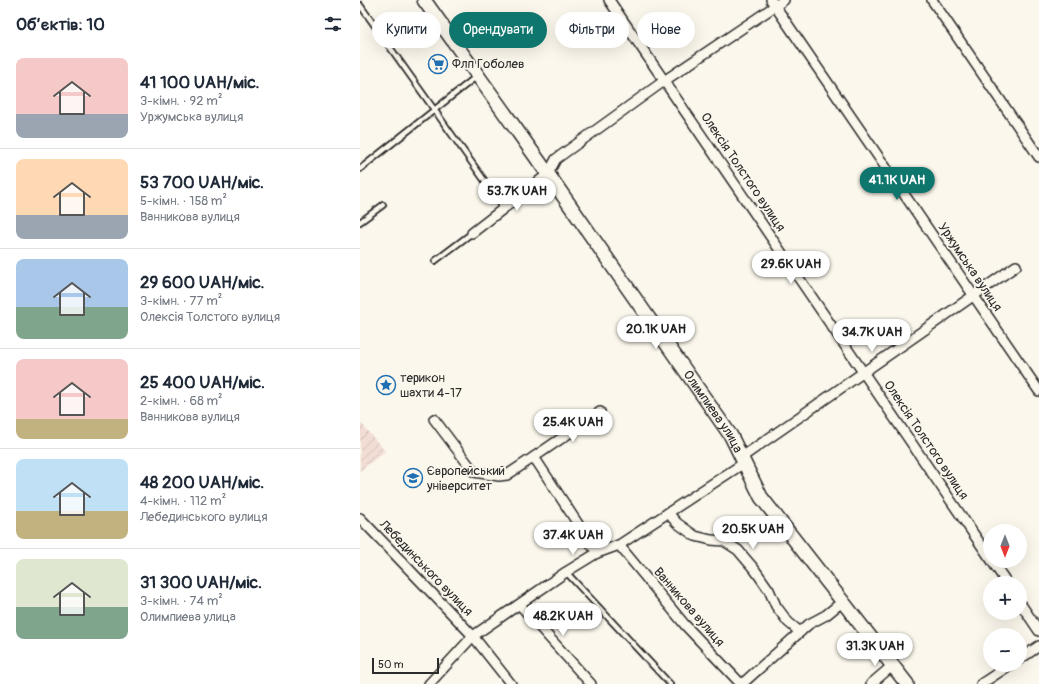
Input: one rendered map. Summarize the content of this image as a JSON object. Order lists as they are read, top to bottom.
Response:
{
  "streets": {
    "main road": ["Олимпиева улица"],
    "street": [
      "Олексія Толстого вулиця",
      "Уржумська вулиця",
      "Лебединського вулиця",
      "Ванникова вулиця"
    ]
  },
  "places": {
    "supermarket": ["Флп Гоболев"],
    "place": ["терикон шахти 4-17"],
    "school or university": ["Європейський університет"]
  },
  "scale_bar": "50 m",
  "north": "bottom",
  "page": {
    "heading": "Об’єктів: 10",
    "chip": [
      "Купити",
      "Орендувати",
      "Фільтри",
      "Нове"
    ],
    "list": [
      {
        "name": "41 100 UAH/міс.",
        "note": "3-кімн. · 92 m² · Уржумська вулиця"
      },
      {
        "name": "53 700 UAH/міс.",
        "note": "5-кімн. · 158 m² · Ванникова вулиця"
      },
      {
        "name": "29 600 UAH/міс.",
        "note": "3-кімн. · 77 m² · Олексія Толстого вулиця"
      },
      {
        "name": "25 400 UAH/міс.",
        "note": "2-кімн. · 68 m² · Ванникова вулиця"
      },
      {
        "name": "48 200 UAH/міс.",
        "note": "4-кімн. · 112 m² · Лебединського вулиця"
      },
      {
        "name": "31 300 UAH/міс.",
        "note": "3-кімн. · 74 m² · Олимпиева улица"
      }
    ],
    "price": [
      "41.1K UAH",
      "53.7K UAH",
      "29.6K UAH",
      "20.1K UAH",
      "34.7K UAH",
      "25.4K UAH",
      "20.5K UAH",
      "37.4K UAH",
      "48.2K UAH",
      "31.3K UAH"
    ],
    "map_buttons": ["+", "−"],
    "scale": "50 m"
  }
}
